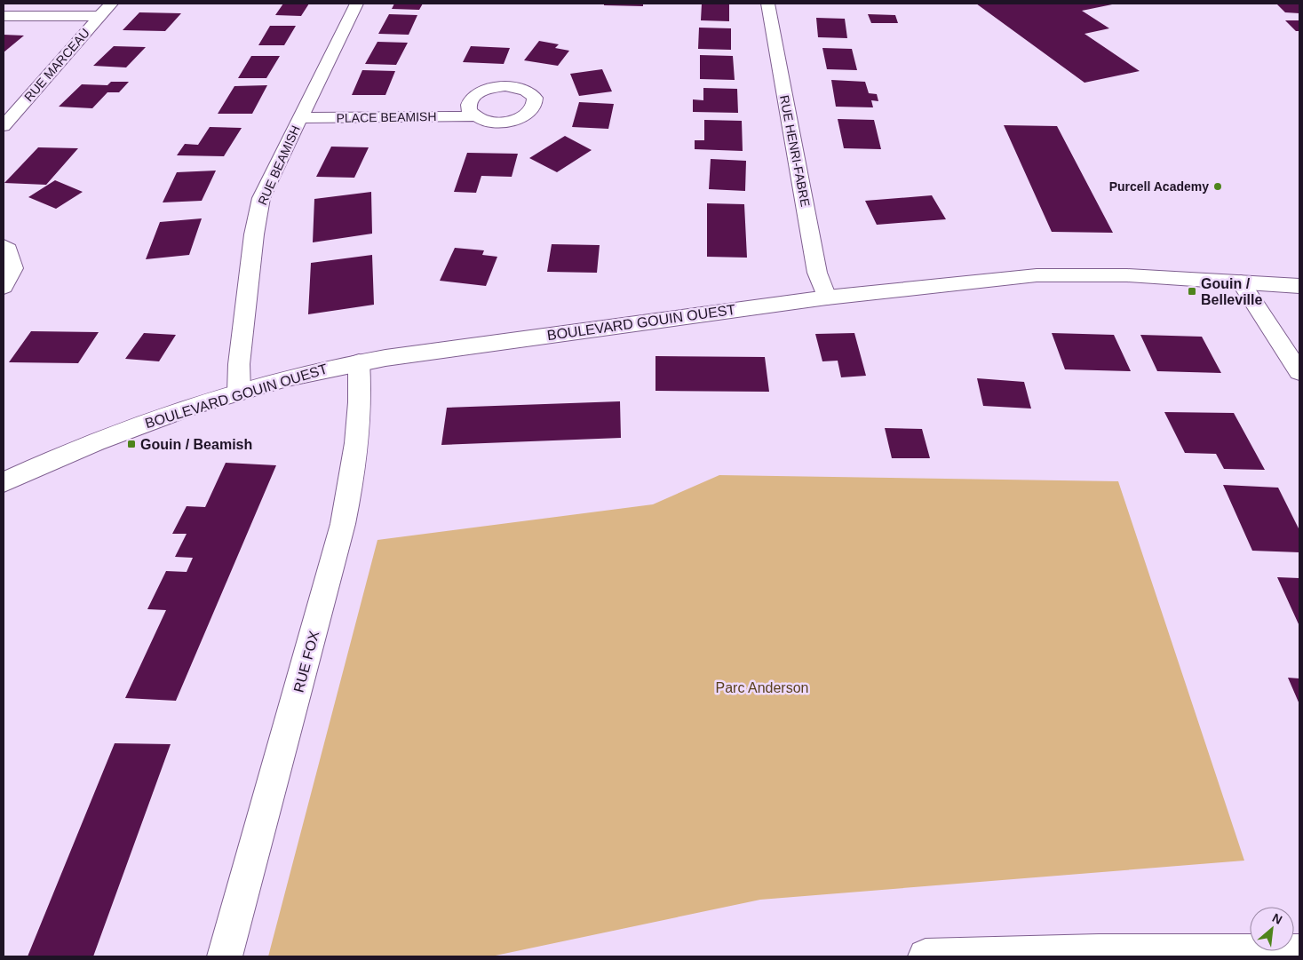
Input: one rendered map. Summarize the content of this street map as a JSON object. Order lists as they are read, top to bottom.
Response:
{
  "streets": {
    "street": [
      "RUE MARCEAU",
      "PLACE BEAMISH",
      "RUE HENRI-FABRE",
      "RUE BEAMISH",
      "BOULEVARD GOUIN OUEST",
      "RUE FOX"
    ]
  },
  "crossings": [
    ["PLACE BEAMISH", "RUE BEAMISH"],
    ["RUE HENRI-FABRE", "BOULEVARD GOUIN OUEST"],
    ["RUE BEAMISH", "BOULEVARD GOUIN OUEST"],
    ["BOULEVARD GOUIN OUEST", "RUE FOX"]
  ],
  "parks": ["Parc Anderson"],
  "places": {
    "other": ["Purcell Academy"],
    "transit": ["Gouin / Belleville", "Gouin / Beamish"]
  },
  "north": "top right"
}
